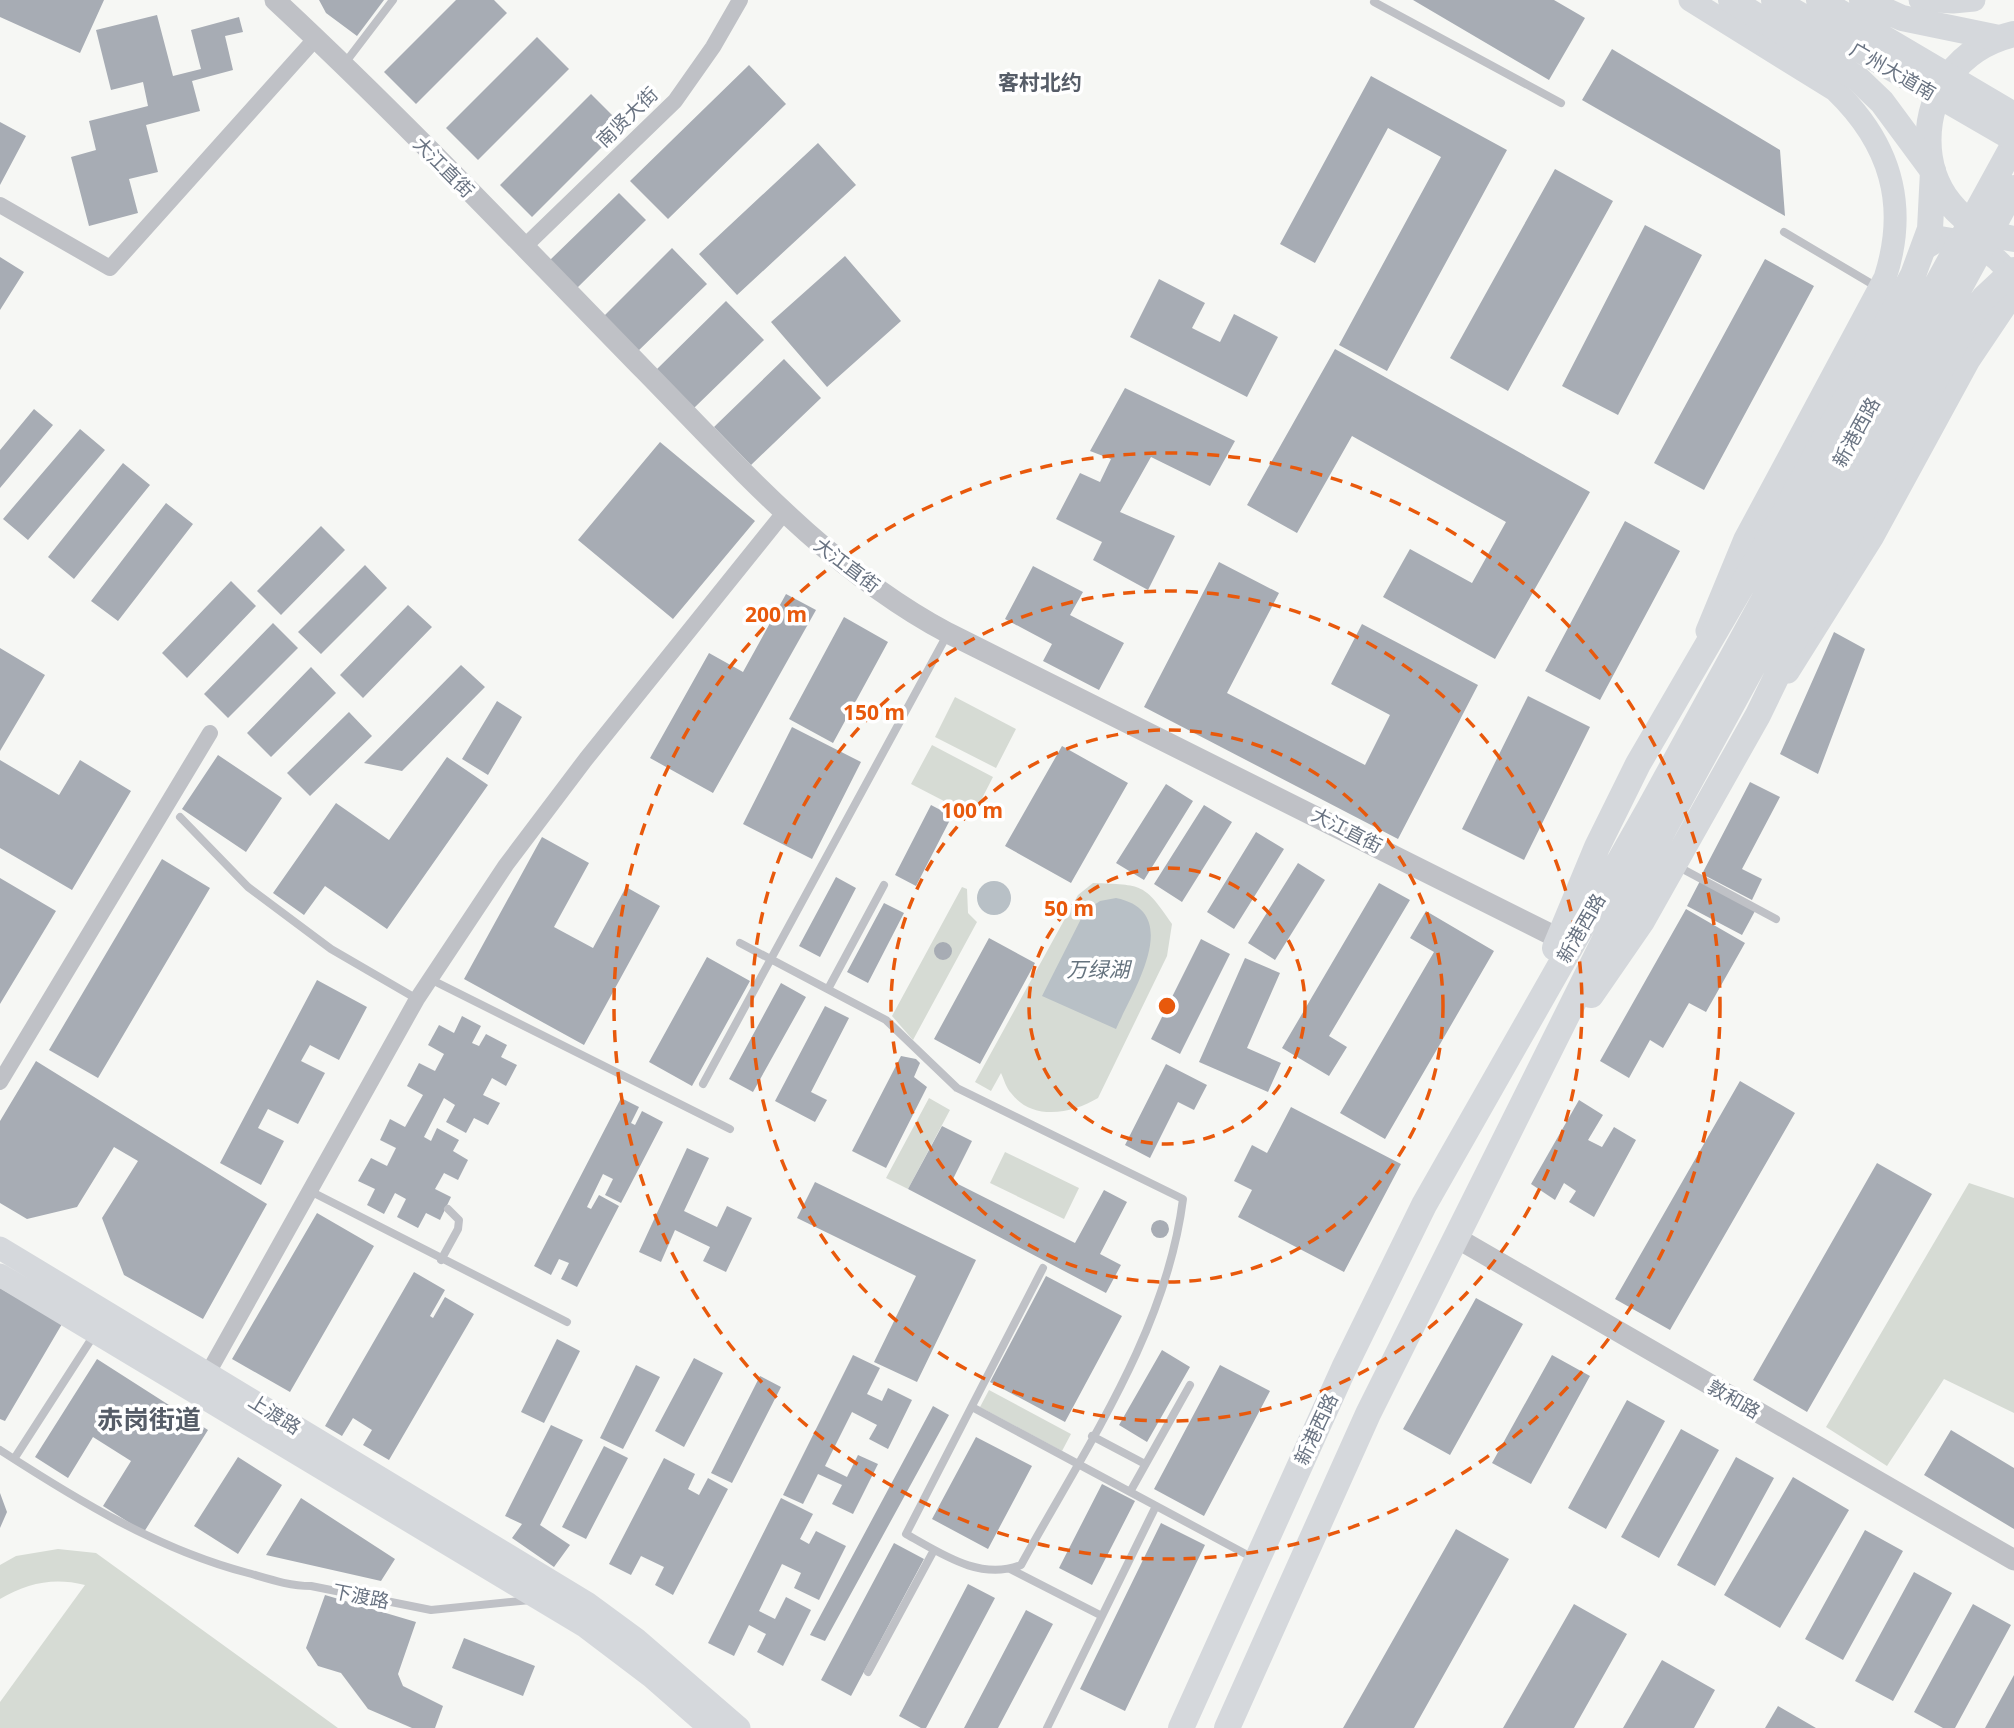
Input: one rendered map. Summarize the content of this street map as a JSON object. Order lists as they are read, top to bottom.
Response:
{
  "streets": {
    "main road": ["广州大道南", "新港西路", "上渡路"],
    "street": ["南贤大街", "大江直街", "敦和路"],
    "lane": ["下渡路"]
  },
  "crossings": [
    ["南贤大街", "大江直街"],
    ["新港西路", "敦和路"],
    ["上渡路", "下渡路"]
  ],
  "districts": ["客村北约", "赤岗街道"],
  "water": ["万绿湖"],
  "rings": [
    "200 m",
    "150 m",
    "100 m",
    "50 m"
  ]
}
